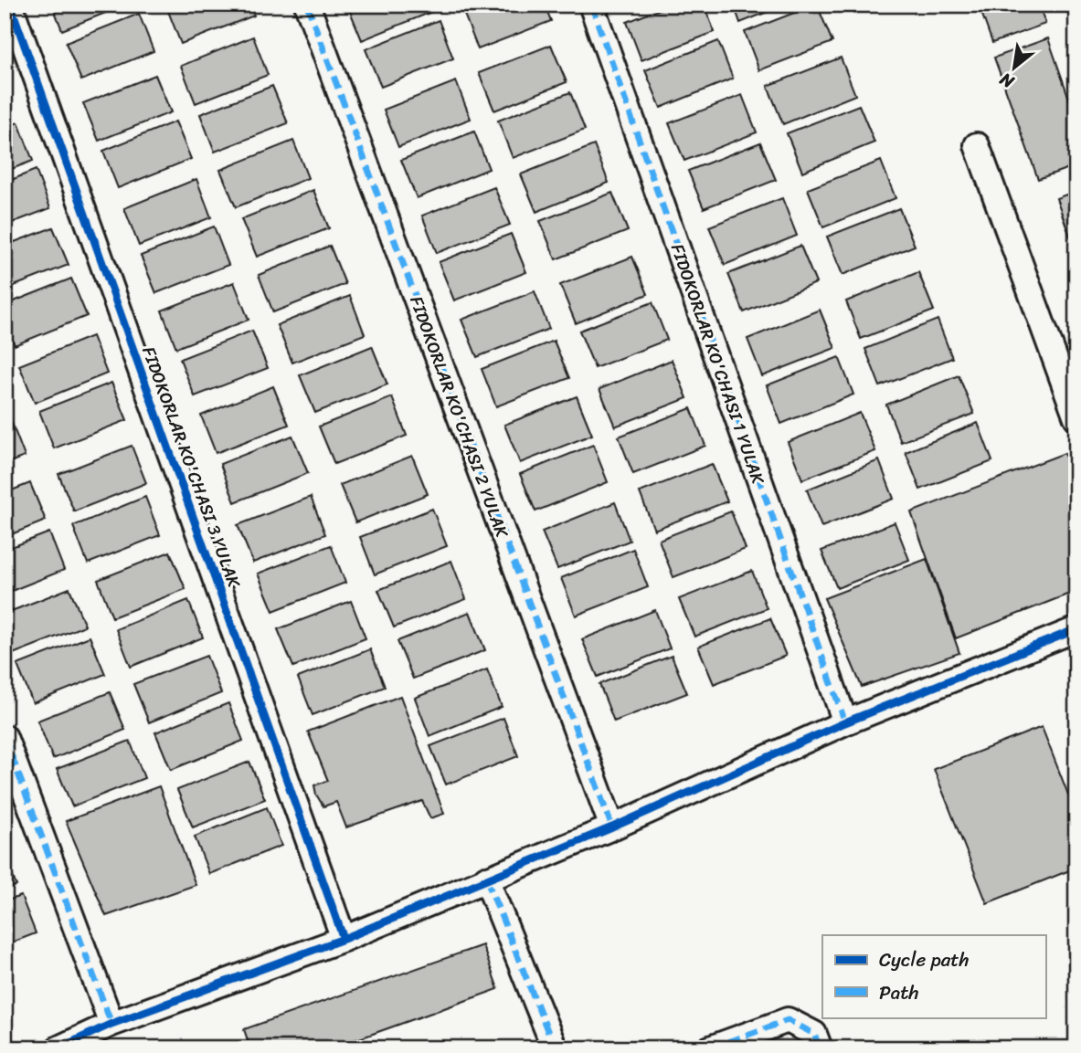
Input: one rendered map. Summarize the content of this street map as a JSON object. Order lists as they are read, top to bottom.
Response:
{
  "streets": {
    "street": ["FIDOKORLAR KO'CHASI 1 YULAK", "FIDOKORLAR KO'CHASI 2 YULAK", "FIDOKORLAR KO'CHASI 3 YULAK"]
  },
  "legend": ["Cycle path", "Path"],
  "north": "bottom left"
}
